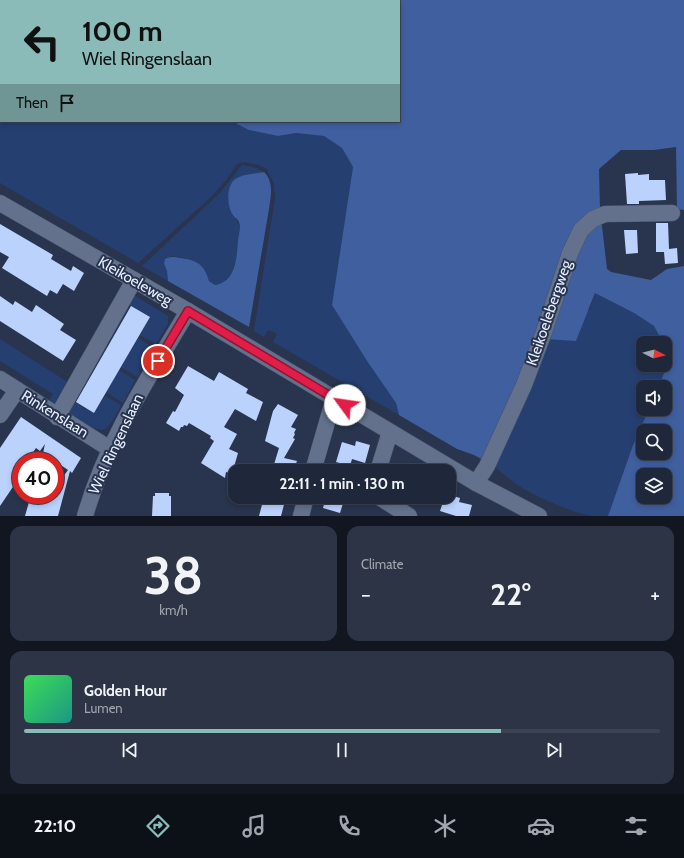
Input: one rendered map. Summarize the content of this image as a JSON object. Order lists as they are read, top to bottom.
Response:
{
  "streets": {
    "street": [
      "Kleikoeleweg",
      "Kleikoelebergweg",
      "Rinkenslaan",
      "Wiel Ringenslaan"
    ]
  },
  "crossings": [
    ["Kleikoeleweg", "Kleikoelebergweg"],
    ["Kleikoeleweg", "Wiel Ringenslaan"],
    ["Rinkenslaan", "Wiel Ringenslaan"]
  ],
  "north": "right",
  "page": {
    "turn": ["100 m", "Wiel Ringenslaan"],
    "then": "Then",
    "limit": "40",
    "trip": "22:11 · 1 min · 130 m",
    "tile": [
      ["38", "km/h"],
      "Climate"
    ],
    "heat": ["−", "22°", "+"],
    "song": ["Golden Hour", "Lumen"],
    "tabs": "22:10"
  }
}
